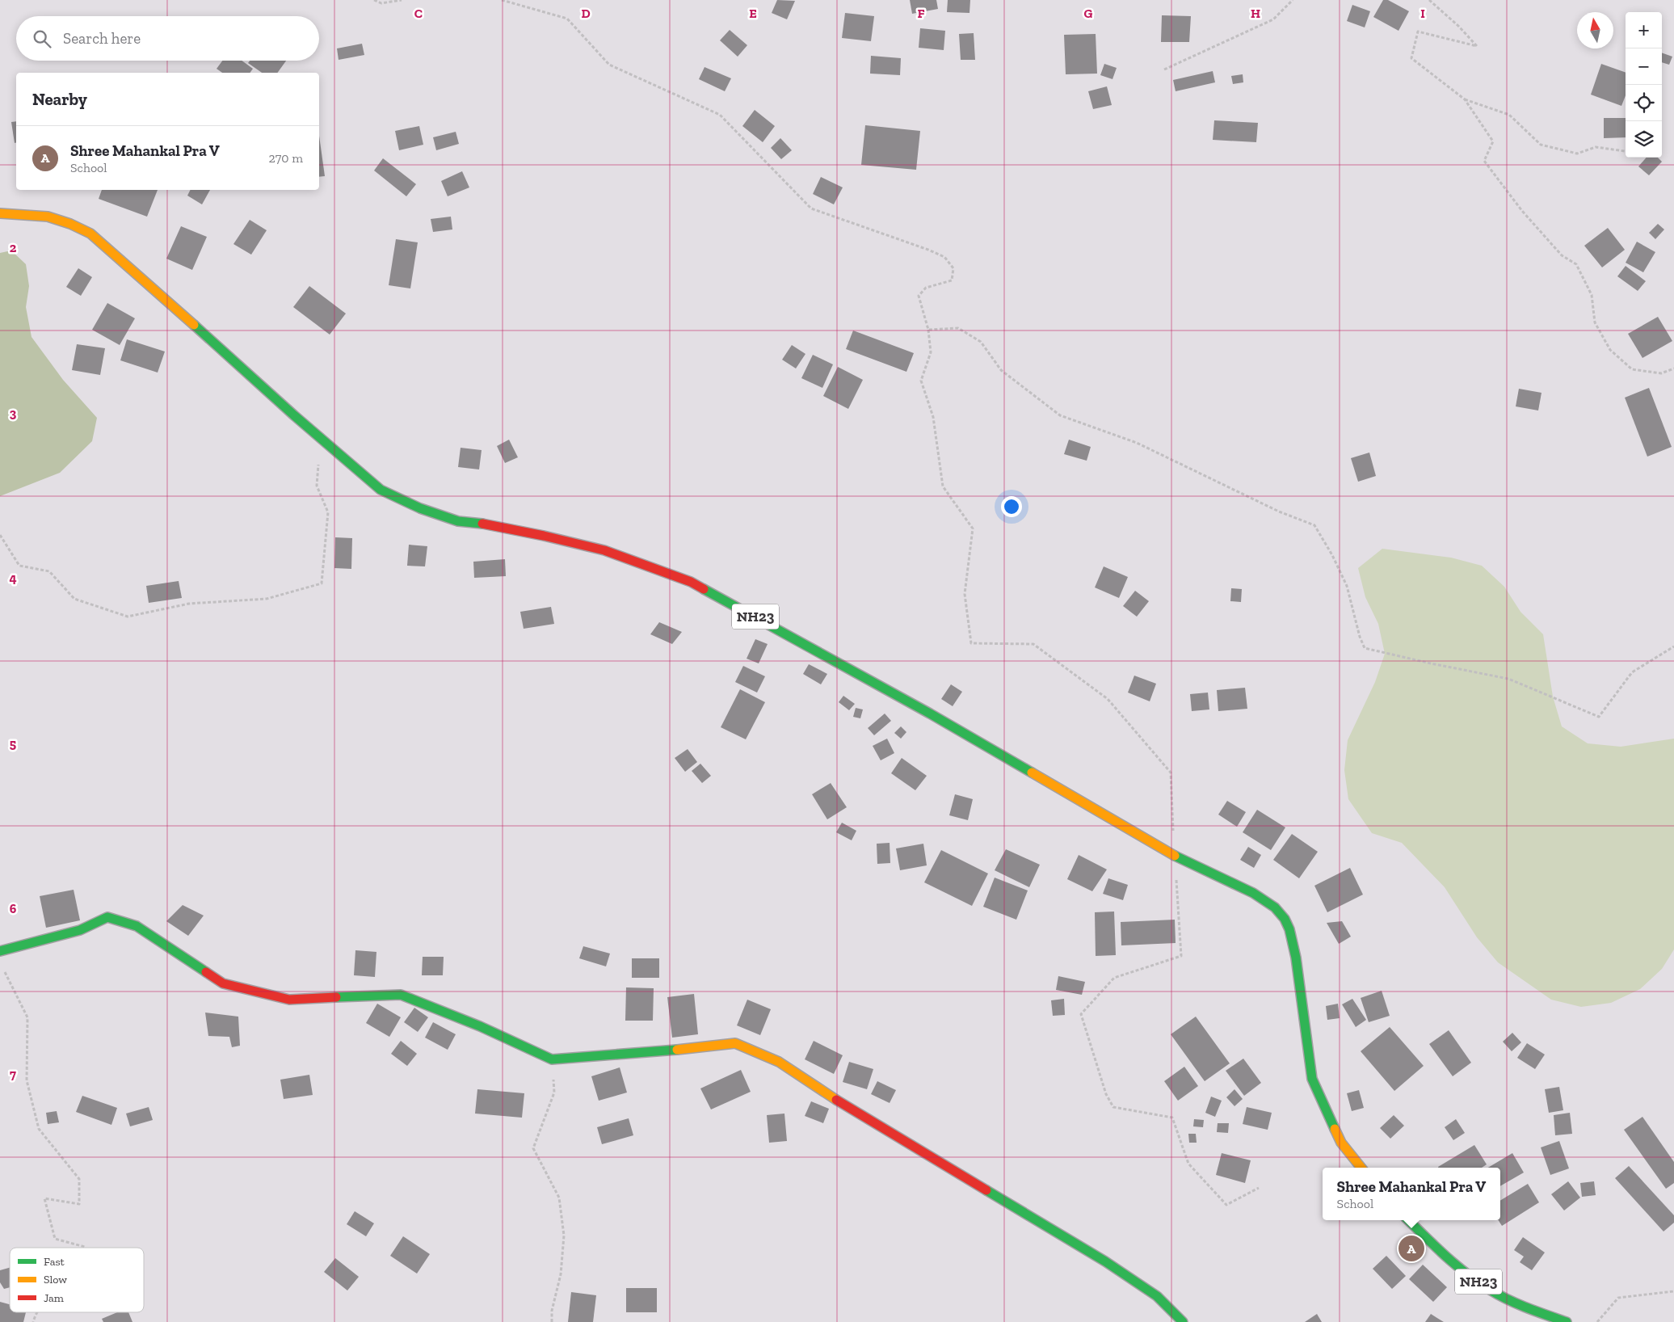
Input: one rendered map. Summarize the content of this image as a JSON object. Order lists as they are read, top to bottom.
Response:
{
  "streets": {
    "main road": ["NH23"]
  },
  "legend": ["Fast", "Slow", "Jam"],
  "north": "top",
  "page": {
    "map_buttons": ["+", "−"],
    "search": "Search here",
    "heading": "Nearby",
    "list": [
      {
        "mark": "A",
        "name": "Shree Mahankal Pra V",
        "note": "School",
        "value": "270 m"
      }
    ],
    "popup": ["Shree Mahankal Pra V", "School"],
    "pins": "A"
  },
  "grid": {
    "columns": [
      "C",
      "D",
      "E",
      "F",
      "G",
      "H",
      "I"
    ],
    "rows": [
      "2",
      "3",
      "4",
      "5",
      "6",
      "7"
    ]
  }
}
